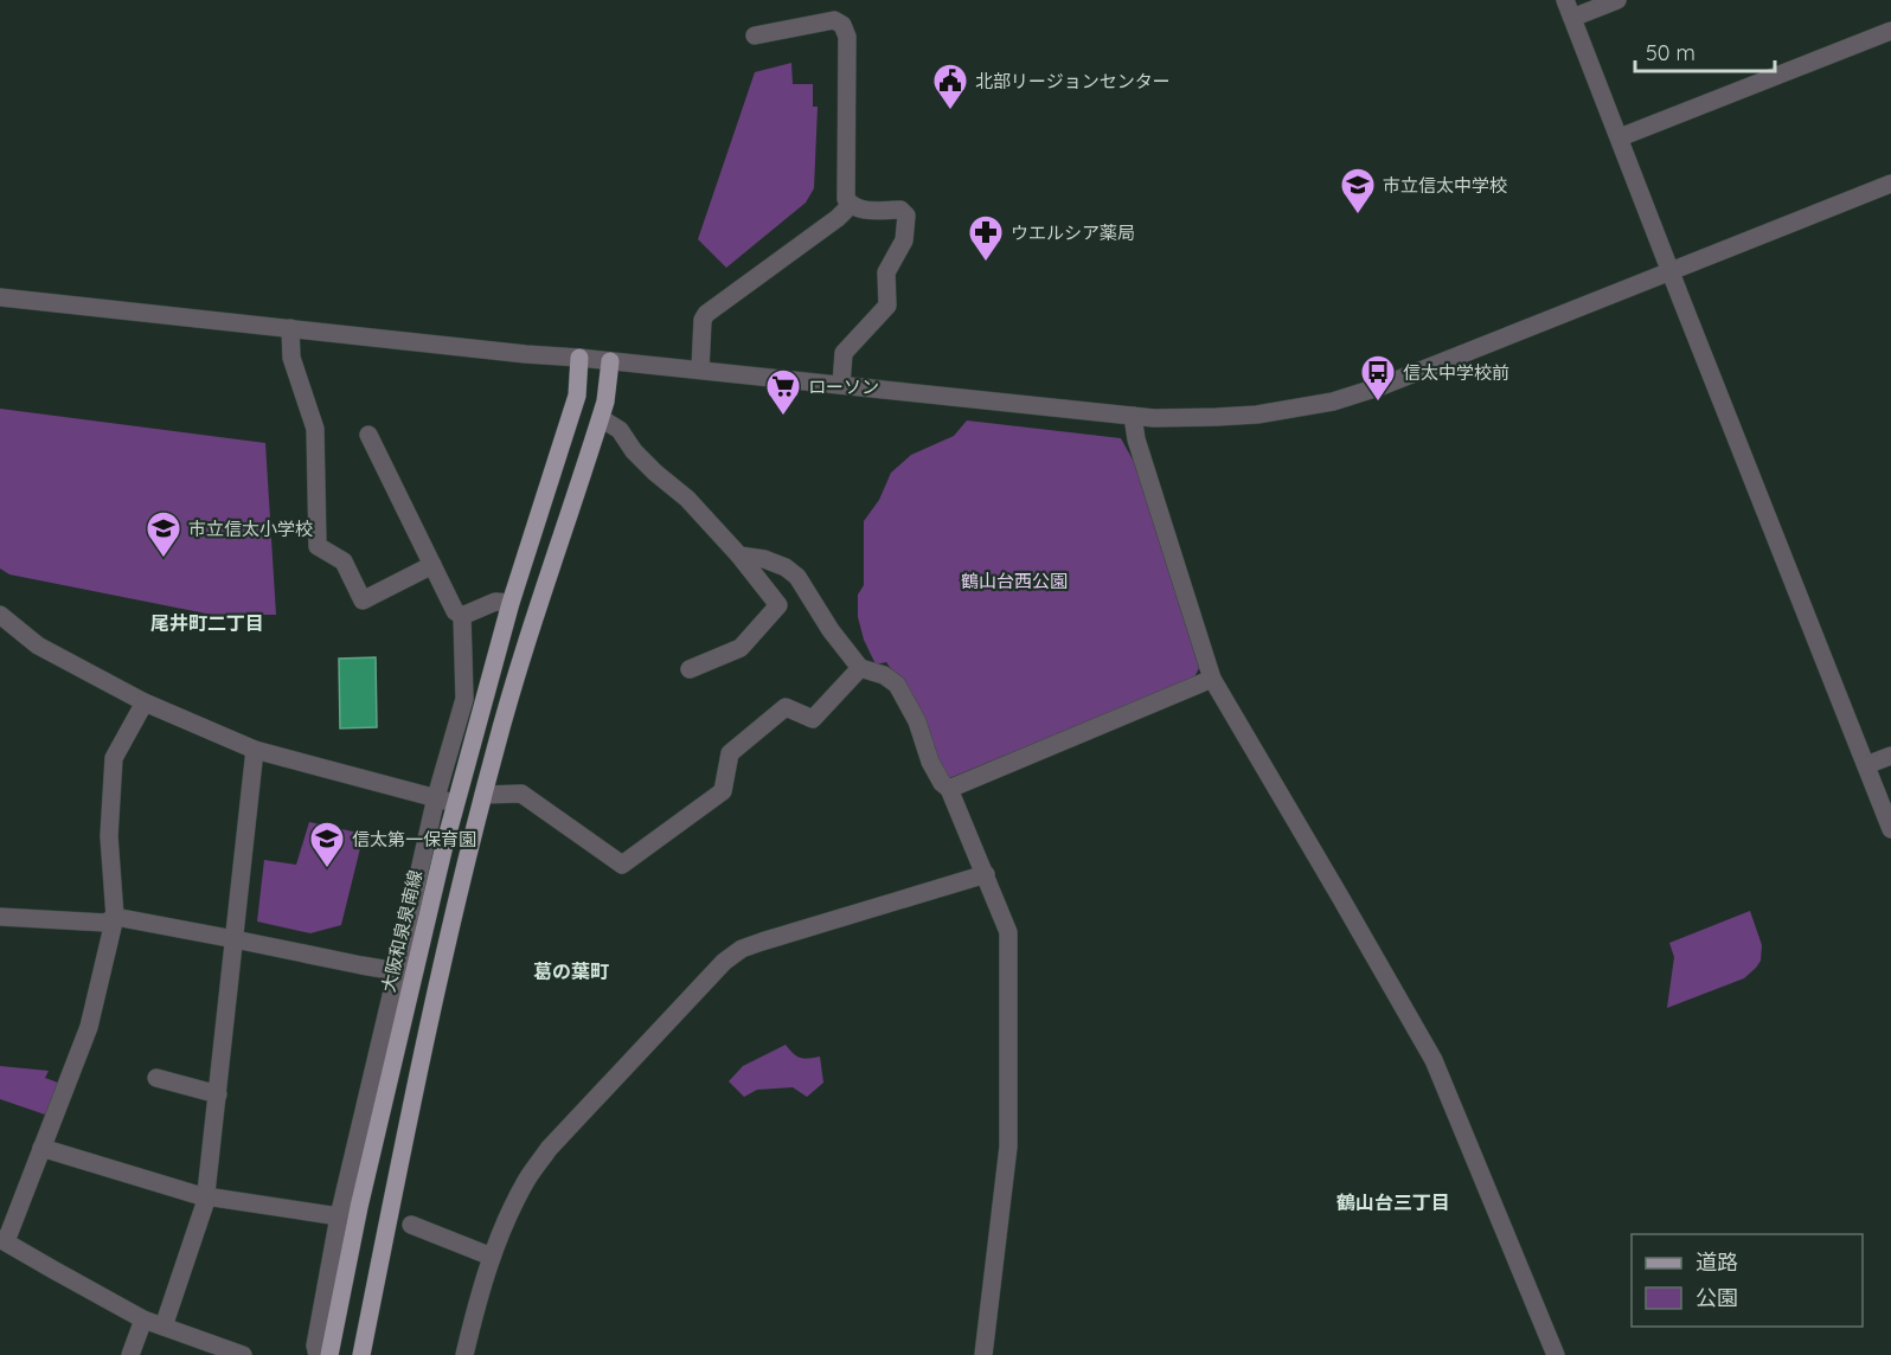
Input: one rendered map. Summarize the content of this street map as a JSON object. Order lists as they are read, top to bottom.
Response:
{
  "streets": {
    "main road": ["大阪和泉泉南線"]
  },
  "districts": ["尾井町二丁目", "葛の葉町", "鶴山台三丁目"],
  "parks": ["鶴山台西公園"],
  "places": {
    "public building": ["北部リージョンセンター"],
    "school or university": ["市立信太中学校", "市立信太小学校", "信太第一保育園"],
    "pharmacy": ["ウエルシア薬局"],
    "bus stop": ["信太中学校前"],
    "supermarket": ["ローソン"]
  },
  "legend": ["道路", "公園"],
  "scale_bar": "50 m"
}
